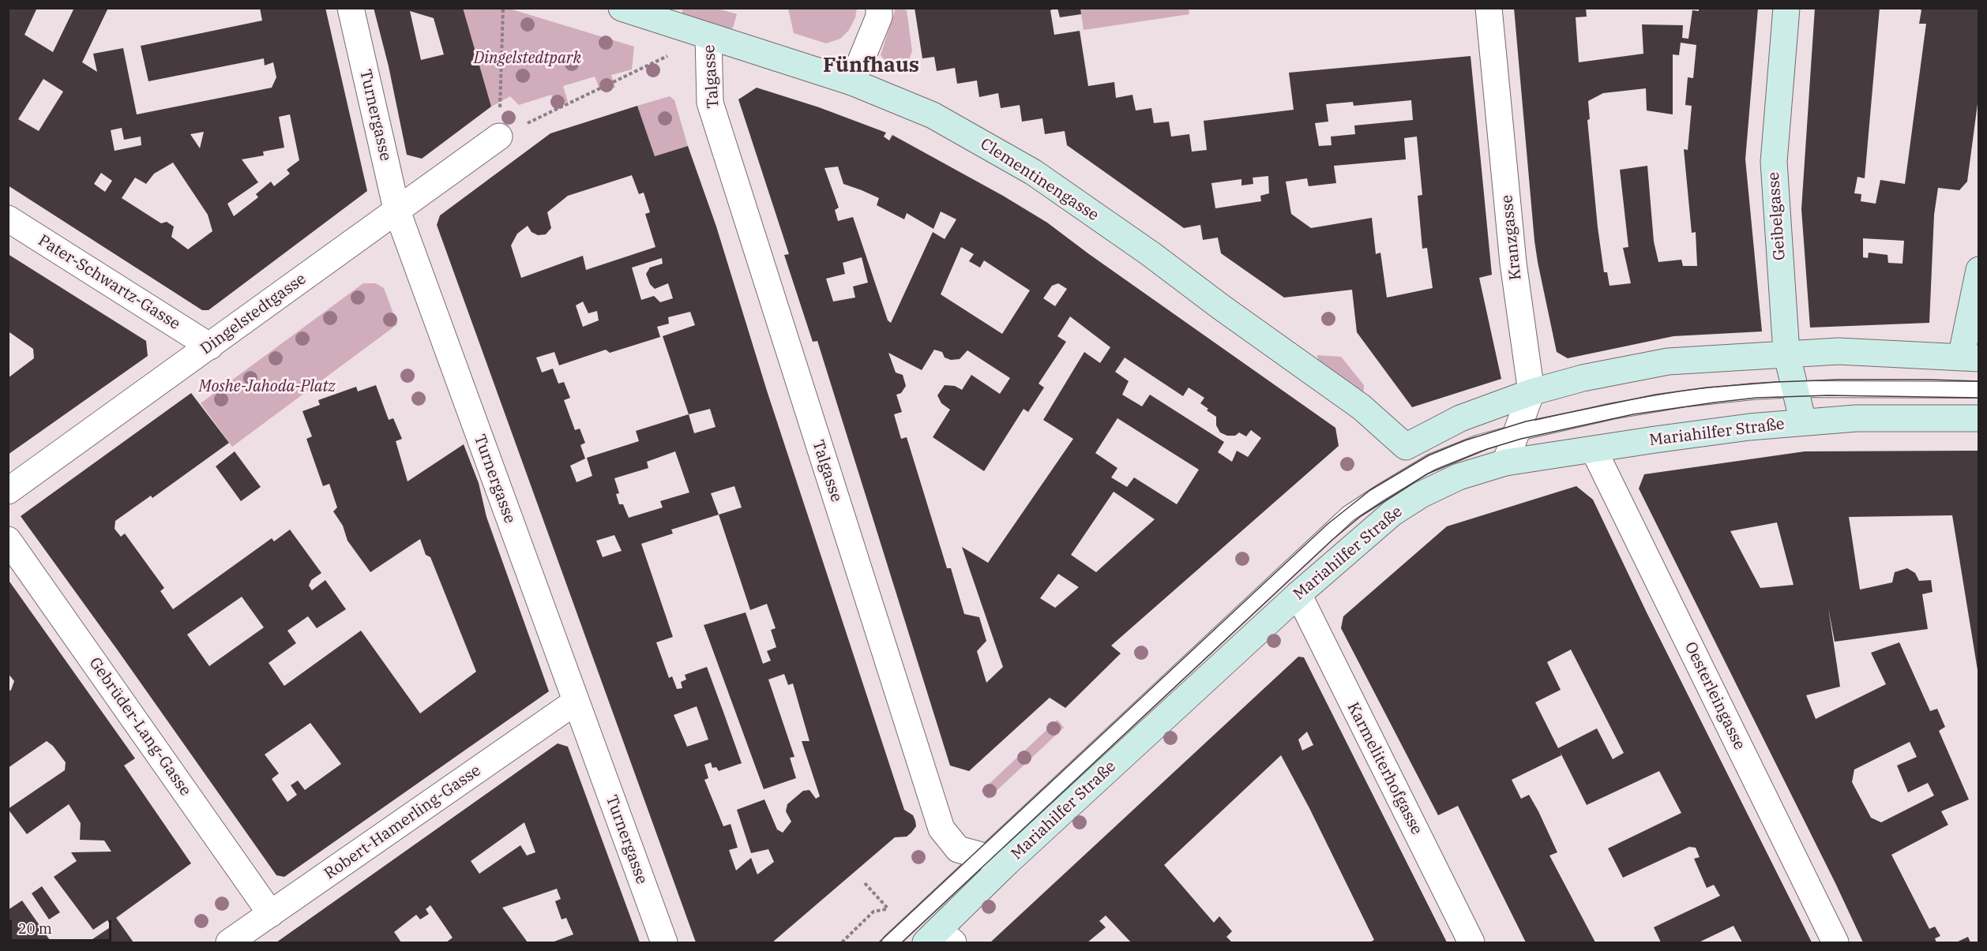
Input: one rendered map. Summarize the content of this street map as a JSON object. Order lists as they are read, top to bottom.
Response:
{
  "streets": {
    "street": [
      "Talgasse",
      "Turnergasse",
      "Clementinengasse",
      "Geibelgasse",
      "Kranzgasse",
      "Pater-Schwartz-Gasse",
      "Dingelstedtgasse",
      "Mariahilfer Straße",
      "Oesterleingasse",
      "Gebrüder-Lang-Gasse",
      "Karmeliterhofgasse",
      "Robert-Hamerling-Gasse"
    ]
  },
  "crossings": [
    ["Talgasse", "Clementinengasse"],
    ["Talgasse", "Mariahilfer Straße"],
    ["Turnergasse", "Dingelstedtgasse"],
    ["Turnergasse", "Robert-Hamerling-Gasse"],
    ["Clementinengasse", "Kranzgasse"],
    ["Geibelgasse", "Mariahilfer Straße"],
    ["Kranzgasse", "Mariahilfer Straße"],
    ["Pater-Schwartz-Gasse", "Dingelstedtgasse"],
    ["Mariahilfer Straße", "Oesterleingasse"],
    ["Mariahilfer Straße", "Karmeliterhofgasse"],
    ["Gebrüder-Lang-Gasse", "Robert-Hamerling-Gasse"]
  ],
  "districts": ["Fünfhaus"],
  "parks": ["Dingelstedtpark", "Moshe-Jahoda-Platz"],
  "scale_bar": "20 m"
}
